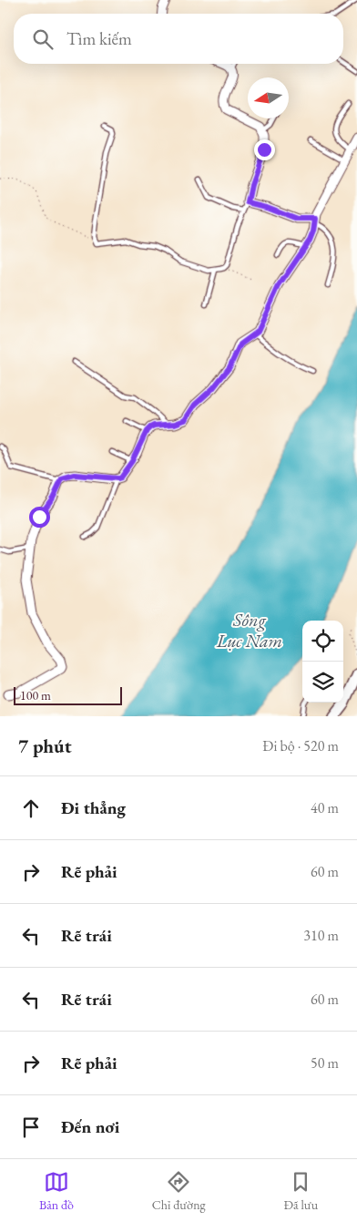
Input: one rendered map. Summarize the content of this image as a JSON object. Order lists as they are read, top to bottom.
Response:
{
  "water": ["Sông Lục Nam"],
  "scale_bar": "100 m",
  "north": "left",
  "page": {
    "search": "Tìm kiếm",
    "scale": "100 m",
    "heading": ["7 phút", "Đi bộ · 520 m"],
    "list": [
      ["Đi thẳng", "40 m"],
      ["Rẽ phải", "60 m"],
      ["Rẽ trái", "310 m"],
      ["Rẽ trái", "60 m"],
      ["Rẽ phải", "50 m"],
      "Đến nơi"
    ],
    "nav": ["Bản đồ", "Chỉ đường", "Đã lưu"]
  }
}
